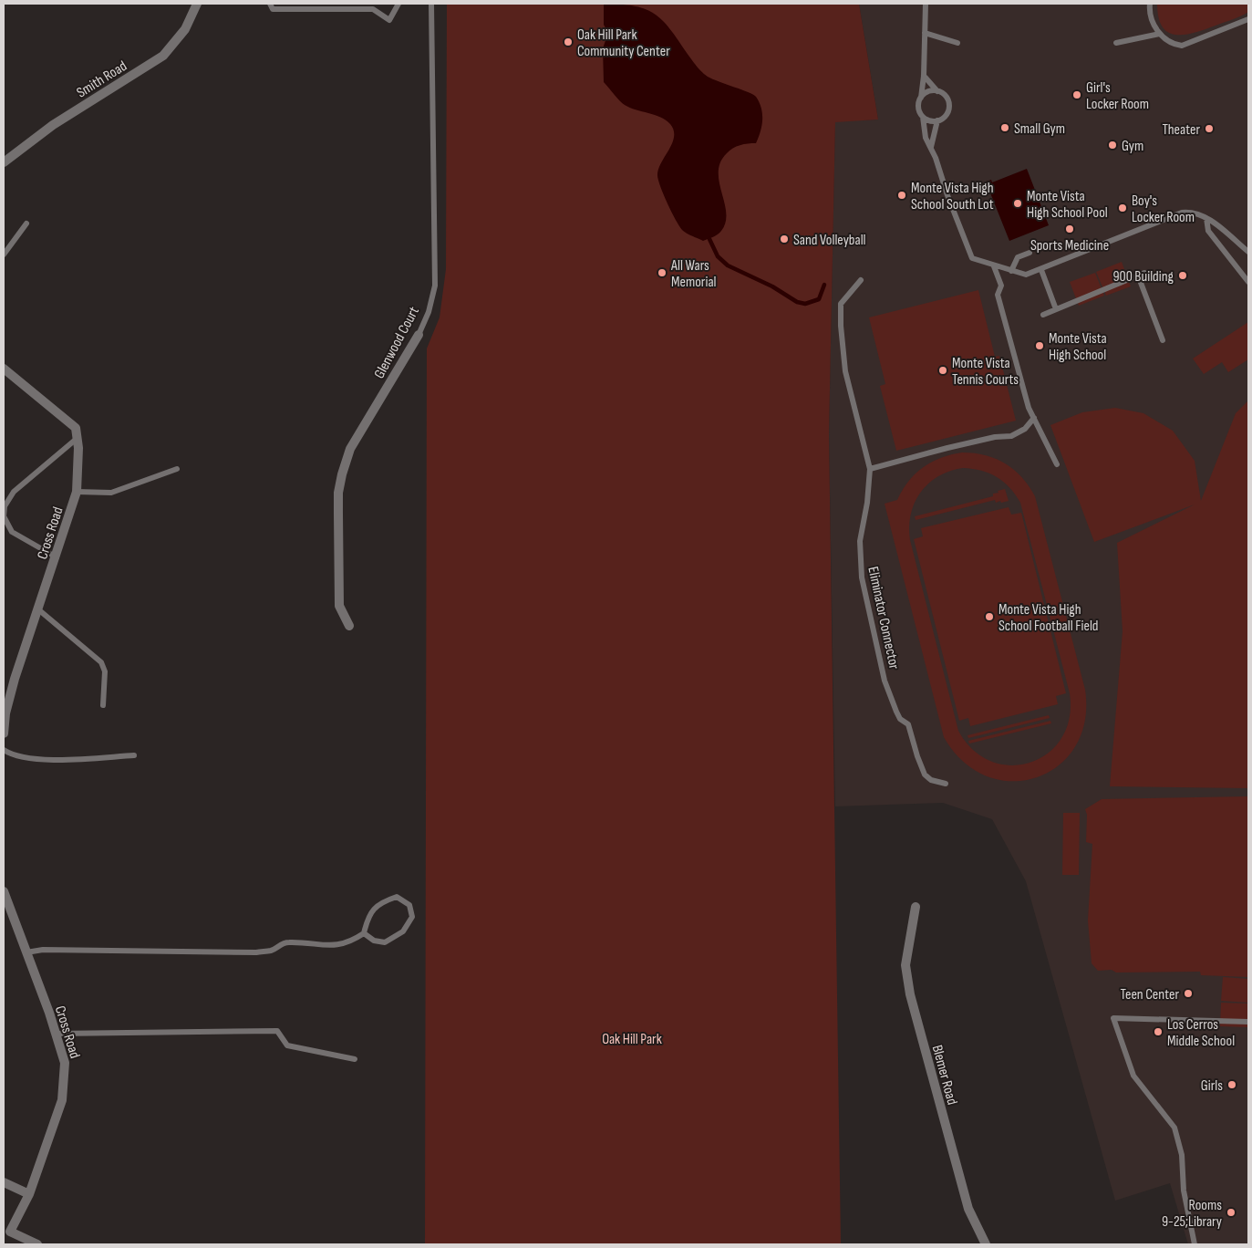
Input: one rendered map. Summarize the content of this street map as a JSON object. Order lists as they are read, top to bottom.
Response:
{
  "streets": {
    "street": [
      "Smith Road",
      "Glenwood Court",
      "Cross Road",
      "Blemer Road"
    ],
    "lane": ["Eliminator Connector"]
  },
  "parks": ["Oak Hill Park"],
  "places": [
    "Oak Hill Park Community Center",
    "Girl's Locker Room",
    "Small Gym",
    "Theater",
    "Gym",
    "Monte Vista High School South Lot",
    "Monte Vista High School Pool",
    "Boy's Locker Room",
    "Sports Medicine",
    "Sand Volleyball",
    "All Wars Memorial",
    "900 Building",
    "Monte Vista High School",
    "Monte Vista Tennis Courts",
    "Monte Vista High School Football Field",
    "Teen Center",
    "Los Cerros Middle School",
    "Girls",
    "Rooms 9-25;Library"
  ]
}
